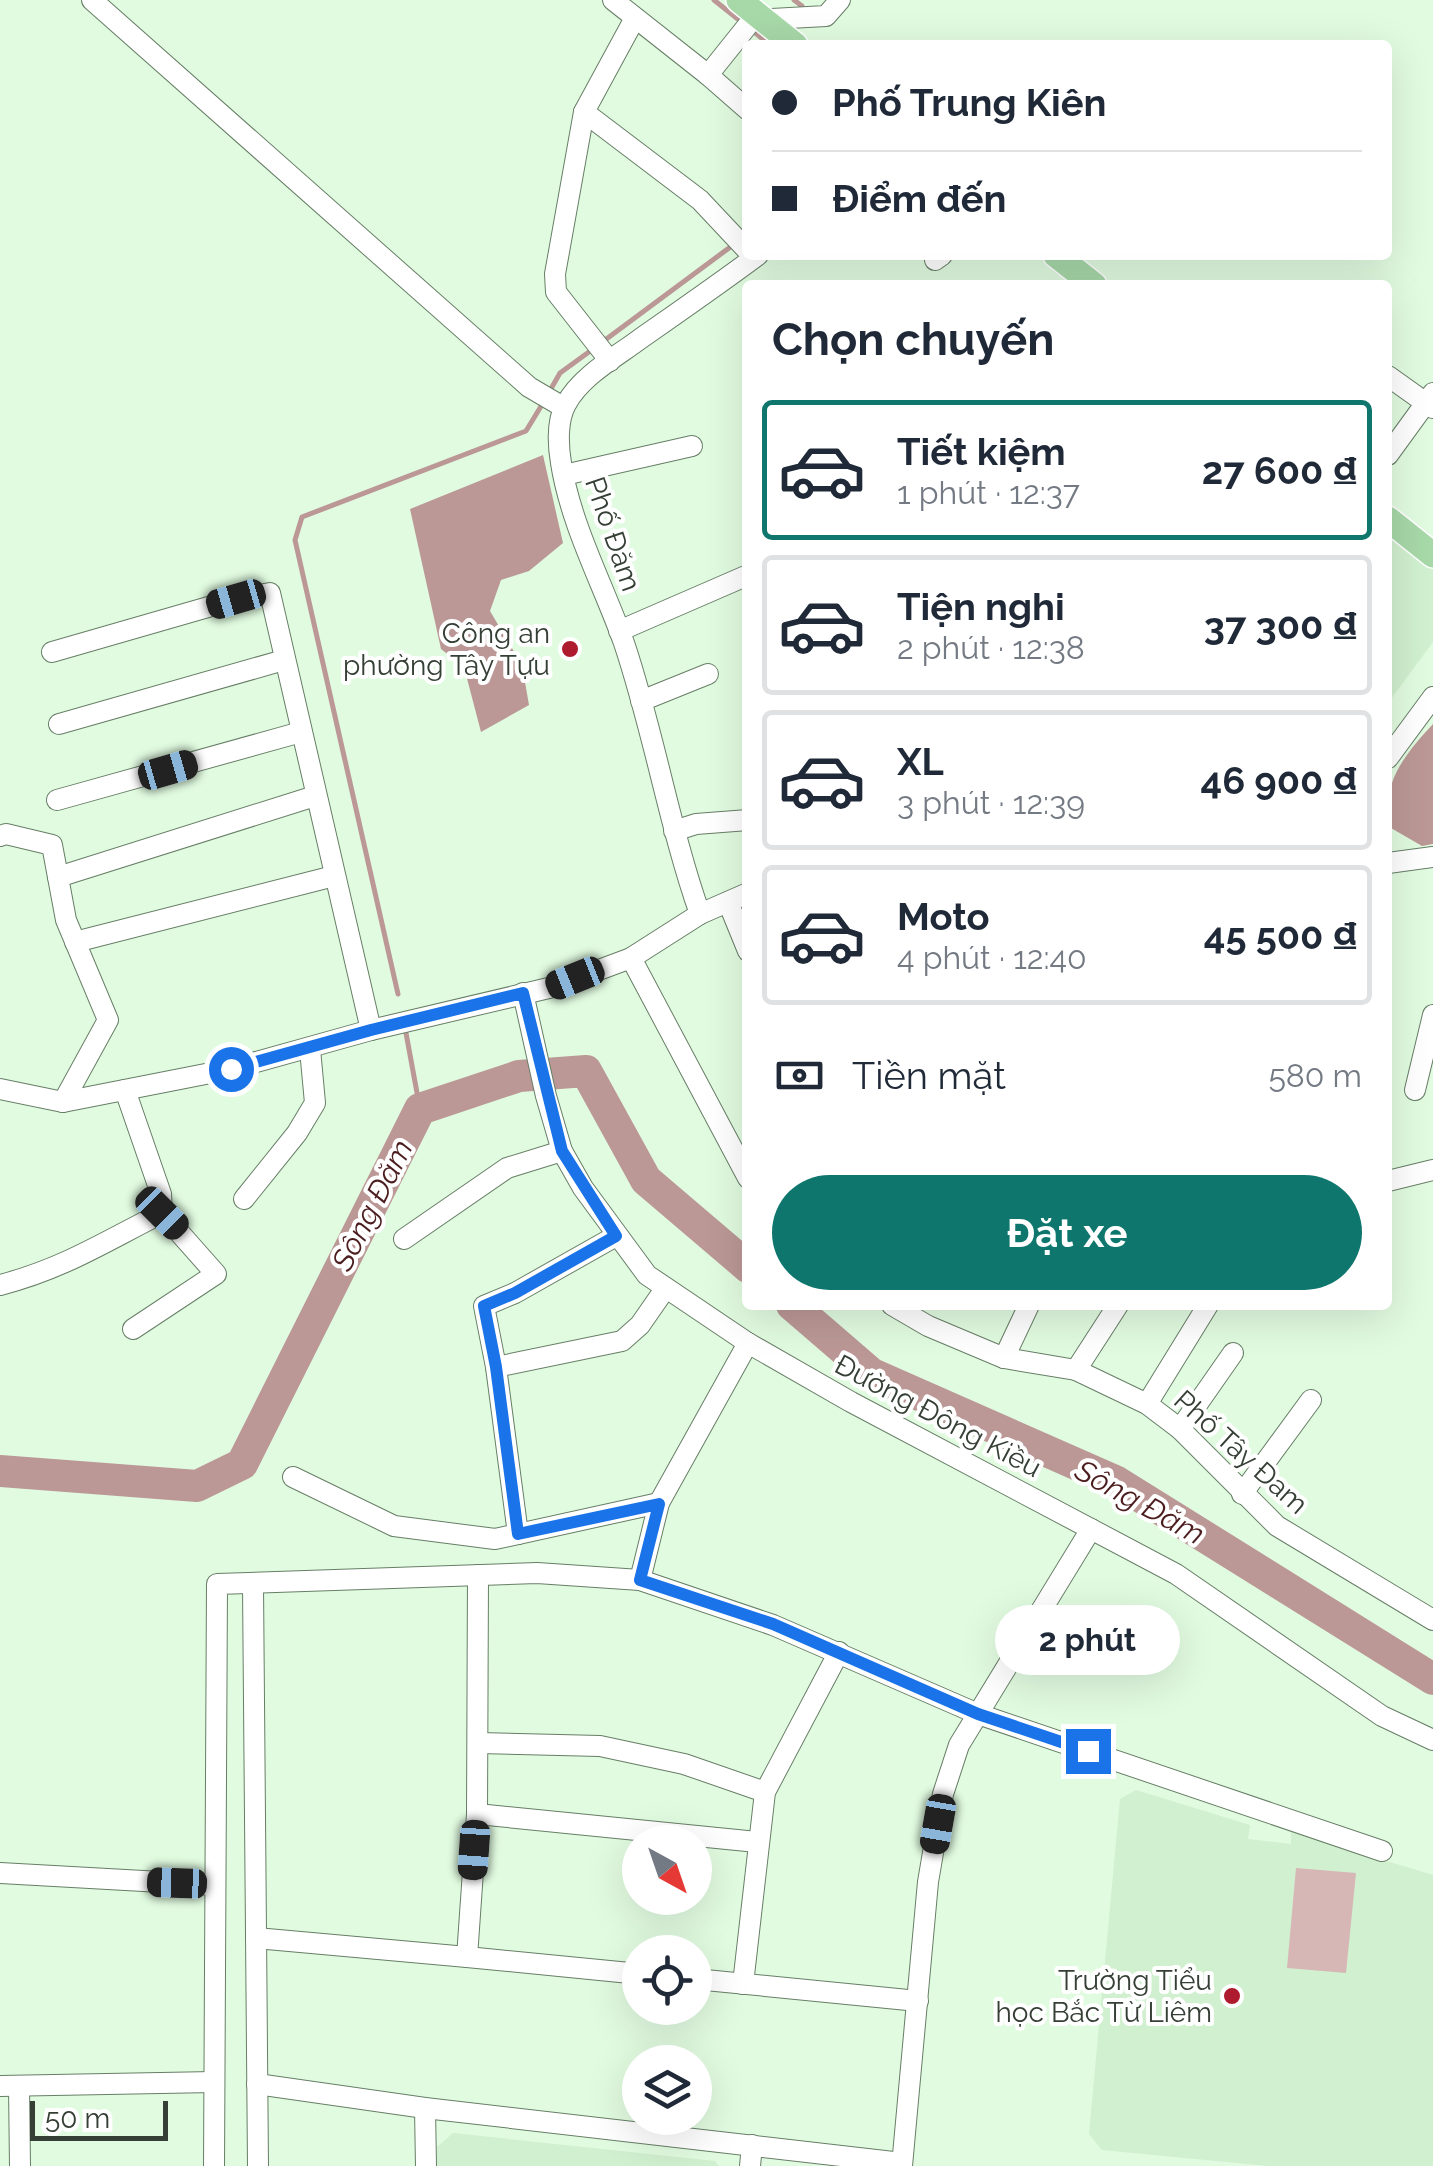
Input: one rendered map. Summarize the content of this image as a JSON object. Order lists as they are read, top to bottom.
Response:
{
  "streets": {
    "street": ["Phố Đăm", "Đường Đông Kiều", "Phố Tây Đam"]
  },
  "water": ["Sông Đăm"],
  "places": ["Công an phường Tây Tựu", "Trường Tiểu học Bắc Từ Liêm"],
  "scale_bar": "50 m",
  "north": "bottom right",
  "page": {
    "banner": ["Phố Trung Kiên", "Điểm đến"],
    "heading": "Chọn chuyến",
    "list": [
      {
        "name": "Tiết kiệm",
        "note": "1 phút · 12:37",
        "value": "27 600 ₫"
      },
      {
        "name": "Tiện nghi",
        "note": "2 phút · 12:38",
        "value": "37 300 ₫"
      },
      {
        "name": "XL",
        "note": "3 phút · 12:39",
        "value": "46 900 ₫"
      },
      {
        "name": "Moto",
        "note": "4 phút · 12:40",
        "value": "45 500 ₫"
      }
    ],
    "pay": ["Tiền mặt", "580 m"],
    "buttons": "Đặt xe",
    "bubble": "2 phút",
    "scale": "50 m"
  }
}
